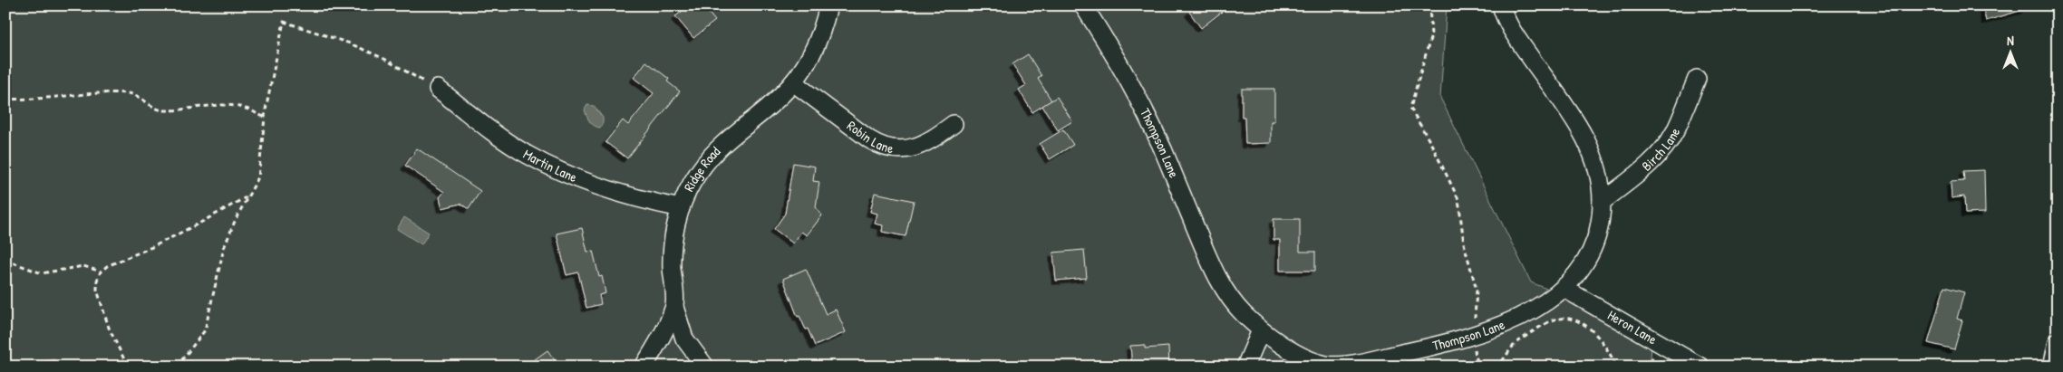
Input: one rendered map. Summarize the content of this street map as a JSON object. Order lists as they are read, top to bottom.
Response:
{
  "streets": {
    "street": [
      "Robin Lane",
      "Thompson Lane",
      "Birch Lane",
      "Martin Lane",
      "Ridge Road",
      "Heron Lane"
    ]
  },
  "crossings": [
    ["Robin Lane", "Ridge Road"],
    ["Thompson Lane", "Birch Lane"],
    ["Thompson Lane", "Heron Lane"],
    ["Martin Lane", "Ridge Road"]
  ],
  "north": "top"
}
